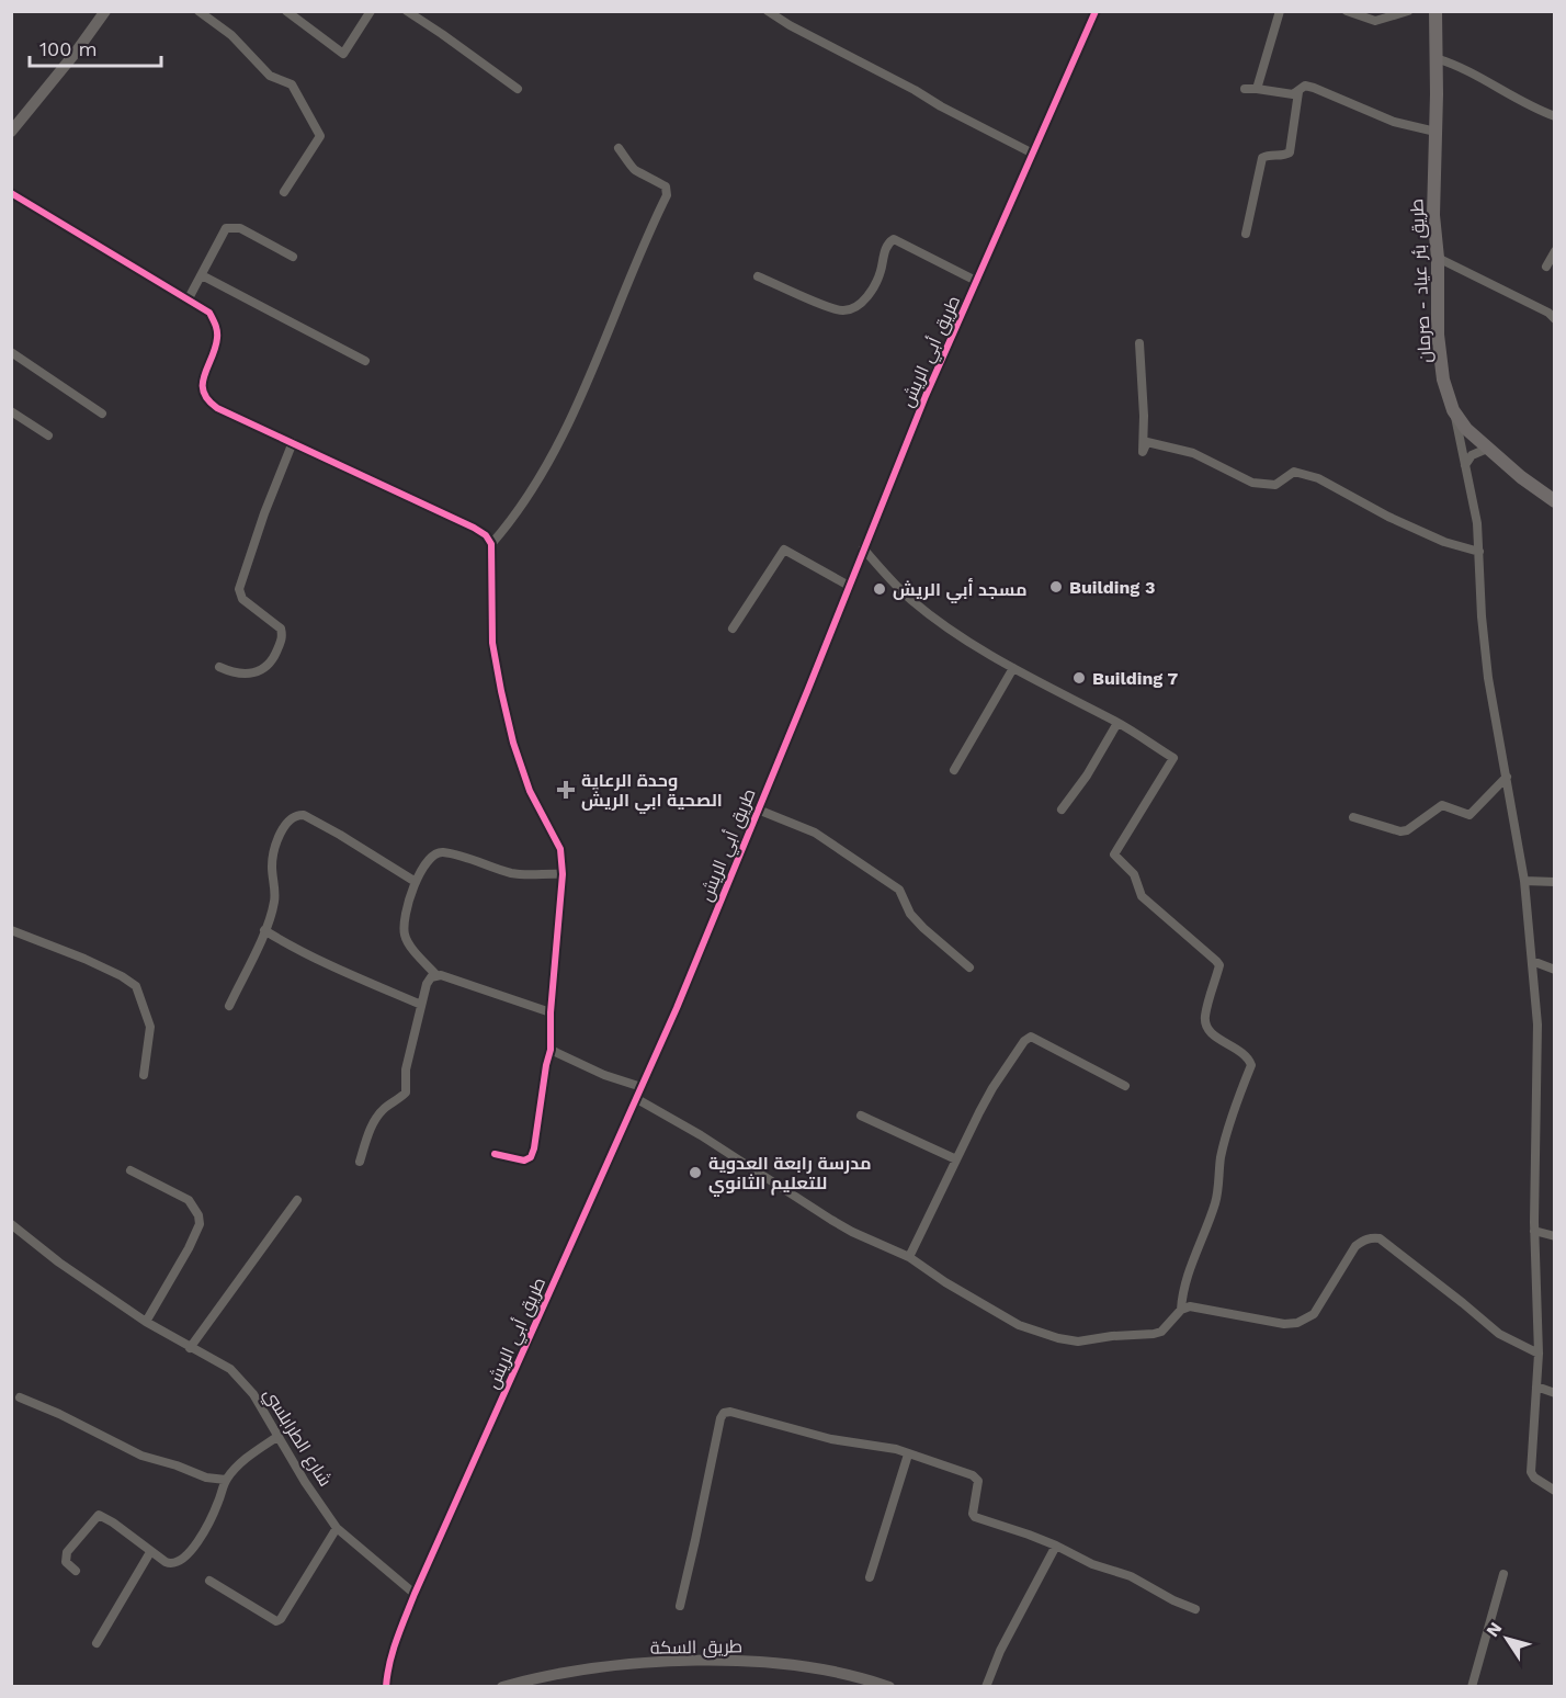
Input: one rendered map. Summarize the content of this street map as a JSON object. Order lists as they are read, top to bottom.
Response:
{
  "streets": {
    "highway": ["طريق بئر عياد - صرمان"],
    "main road": ["طريق السكة"],
    "street": ["طريق أبي الريش", "شارع الطرابلسي"]
  },
  "crossings": [
    ["طريق أبي الريش", "شارع الطرابلسي"]
  ],
  "places": {
    "other": [
      "Building 3",
      "مسجد أبي الريش",
      "Building 7",
      "مدرسة رابعة العدوية للتعليم الثانوي"
    ],
    "health": ["وحدة الرعاية الصحية ابي الريش"]
  },
  "scale_bar": "100 m",
  "north": "top left"
}
